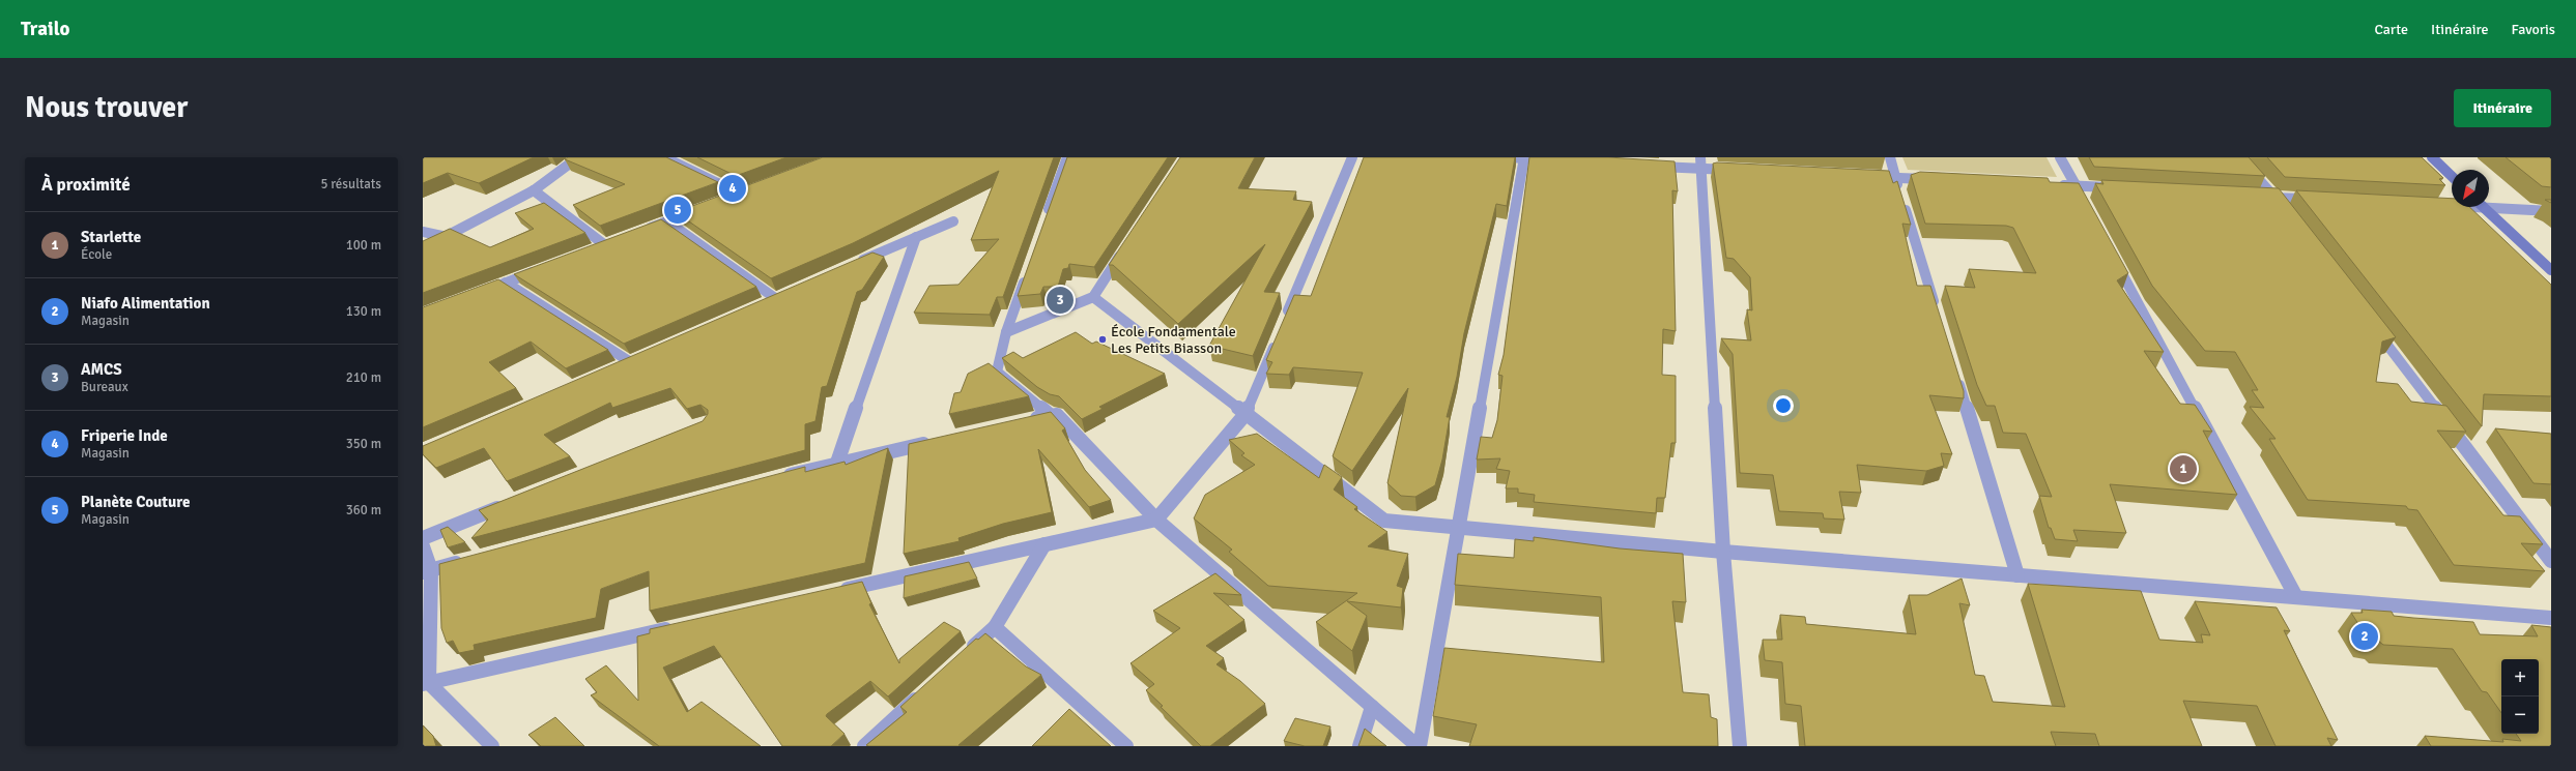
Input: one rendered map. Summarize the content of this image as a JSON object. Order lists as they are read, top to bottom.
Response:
{
  "places": ["École Fondamentale Les Petits Biasson"],
  "north": "bottom left",
  "page": {
    "header": "Trailo",
    "nav": ["Carte", "Itinéraire", "Favoris"],
    "buttons": "Itinéraire",
    "title": "Nous trouver",
    "heading": ["À proximité", "5 résultats"],
    "pins": [
      "4",
      "5",
      "3",
      "1",
      "2"
    ],
    "list": [
      {
        "mark": "1",
        "name": "Starlette",
        "note": "École",
        "value": "100 m"
      },
      {
        "mark": "2",
        "name": "Niafo Alimentation",
        "note": "Magasin",
        "value": "130 m"
      },
      {
        "mark": "3",
        "name": "AMCS",
        "note": "Bureaux",
        "value": "210 m"
      },
      {
        "mark": "4",
        "name": "Friperie Inde",
        "note": "Magasin",
        "value": "350 m"
      },
      {
        "mark": "5",
        "name": "Planète Couture",
        "note": "Magasin",
        "value": "360 m"
      }
    ],
    "map_buttons": ["+", "−"]
  }
}
